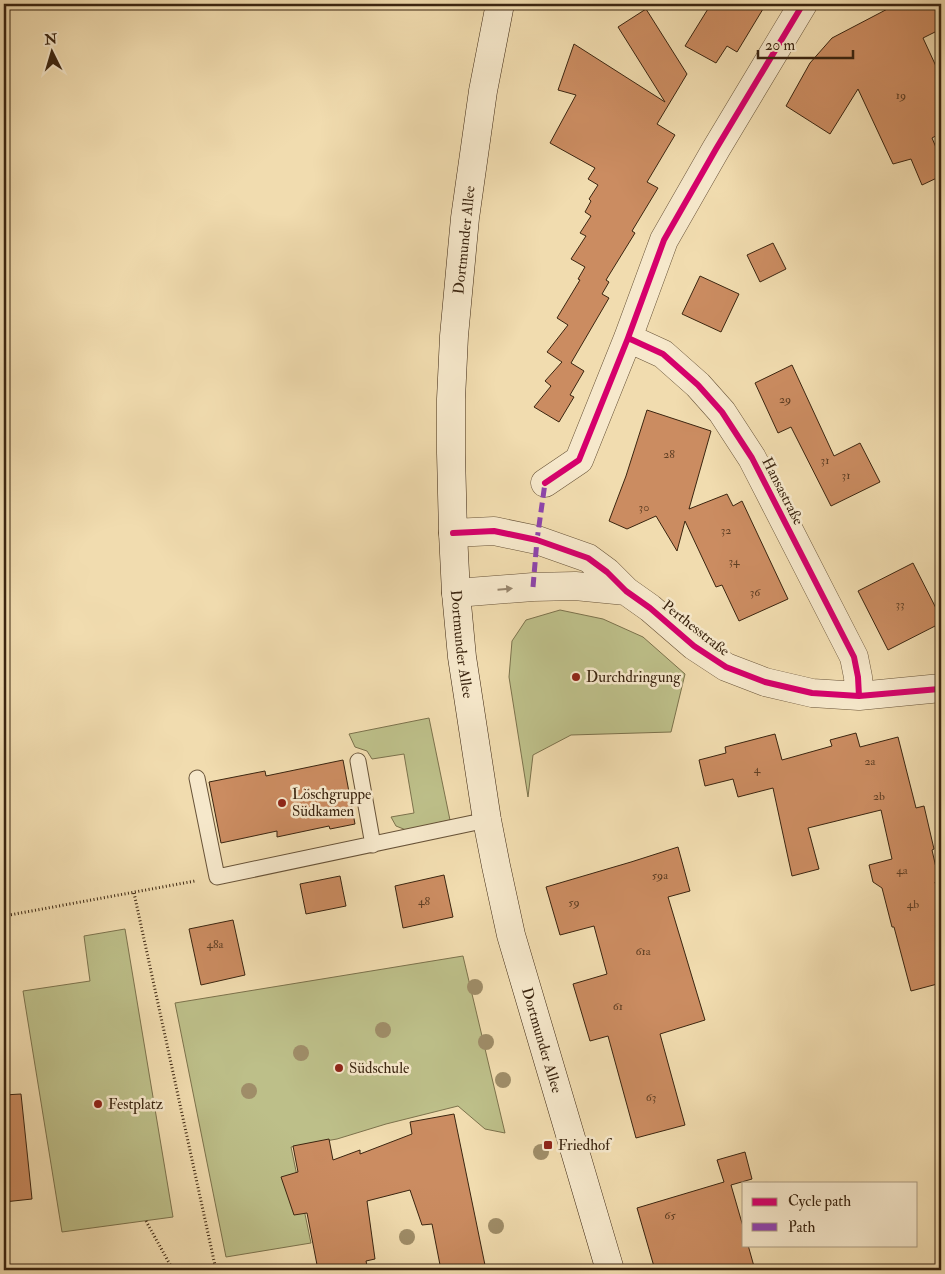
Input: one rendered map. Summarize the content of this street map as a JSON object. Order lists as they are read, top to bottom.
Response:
{
  "streets": {
    "street": ["Dortmunder Allee", "Hansastraße", "Perthesstraße"]
  },
  "crossings": [
    ["Dortmunder Allee", "Perthesstraße"],
    ["Hansastraße", "Perthesstraße"]
  ],
  "places": {
    "other": [
      "Durchdringung",
      "Löschgruppe Südkamen",
      "Südschule",
      "Festplatz"
    ],
    "transit": ["Friedhof"]
  },
  "house_numbers": [
    "19",
    "29",
    "28",
    "31",
    "31",
    "30",
    "32",
    "34",
    "36",
    "33",
    "2a",
    "4",
    "2b",
    "4a",
    "59a",
    "48",
    "59",
    "4b",
    "48a",
    "61a",
    "61",
    "63",
    "65"
  ],
  "legend": ["Cycle path", "Path"],
  "scale_bar": "20 m",
  "north": "top"
}
